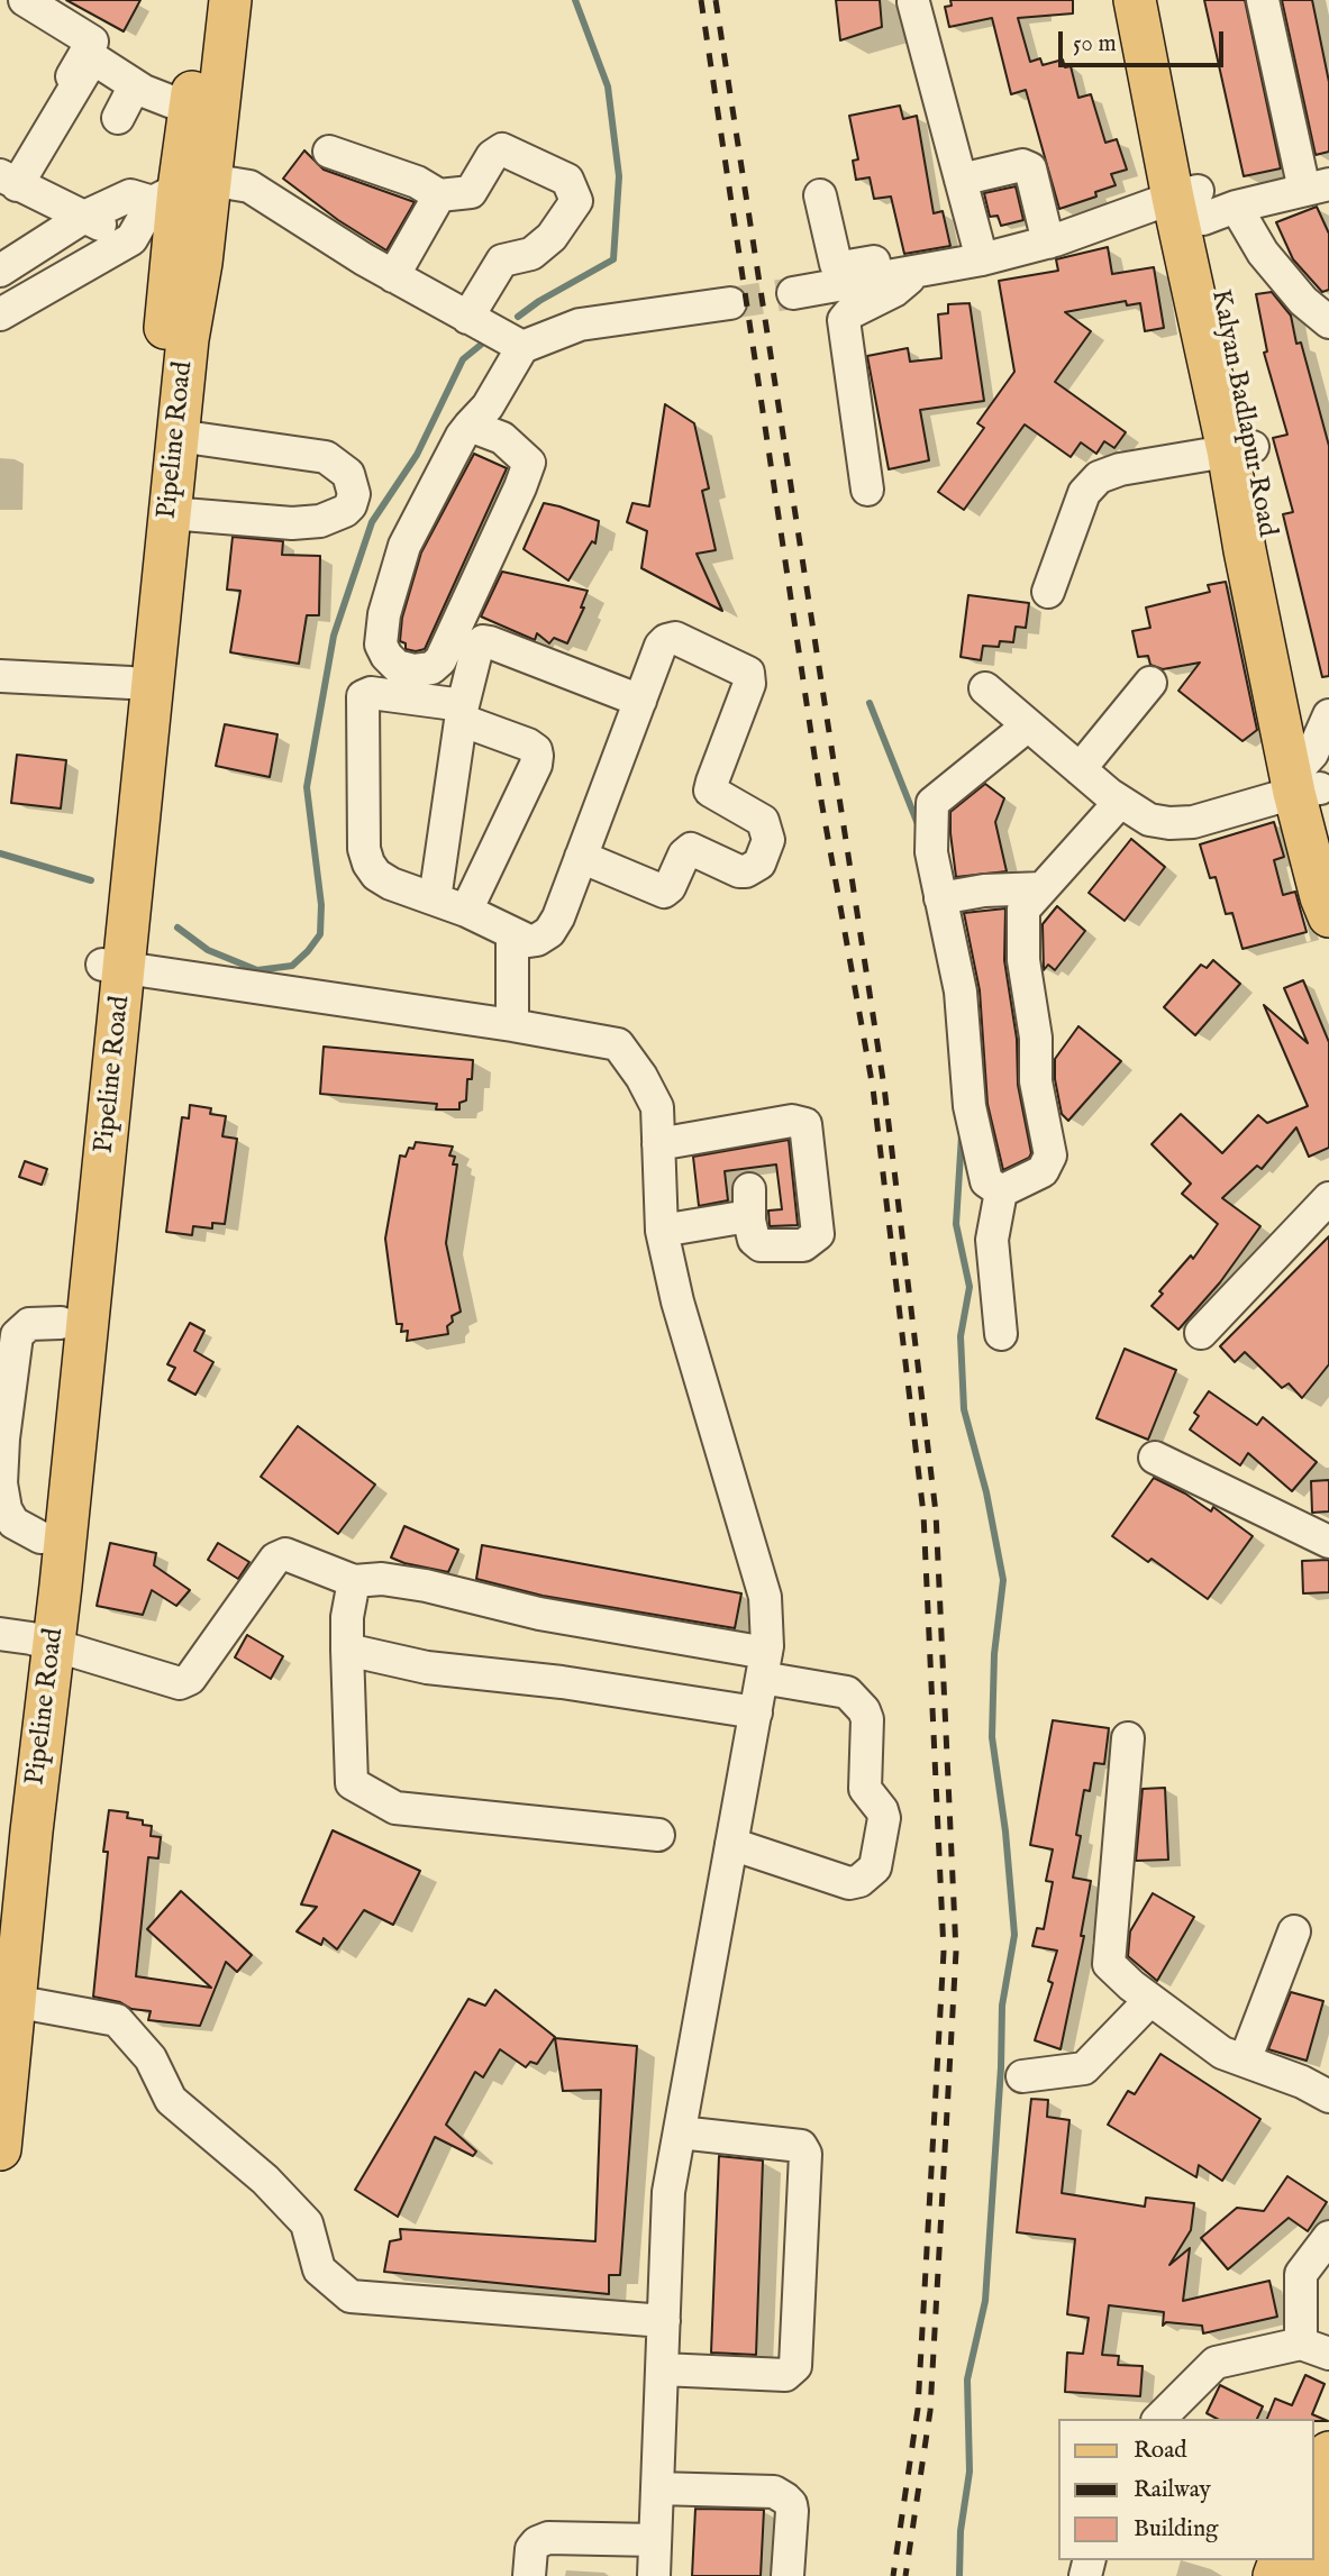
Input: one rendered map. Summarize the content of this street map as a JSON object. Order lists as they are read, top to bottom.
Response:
{
  "streets": {
    "main road": ["Kalyan Badlapur Road", "Pipeline Road"]
  },
  "legend": ["Road", "Railway", "Building"],
  "scale_bar": "50 m"
}
